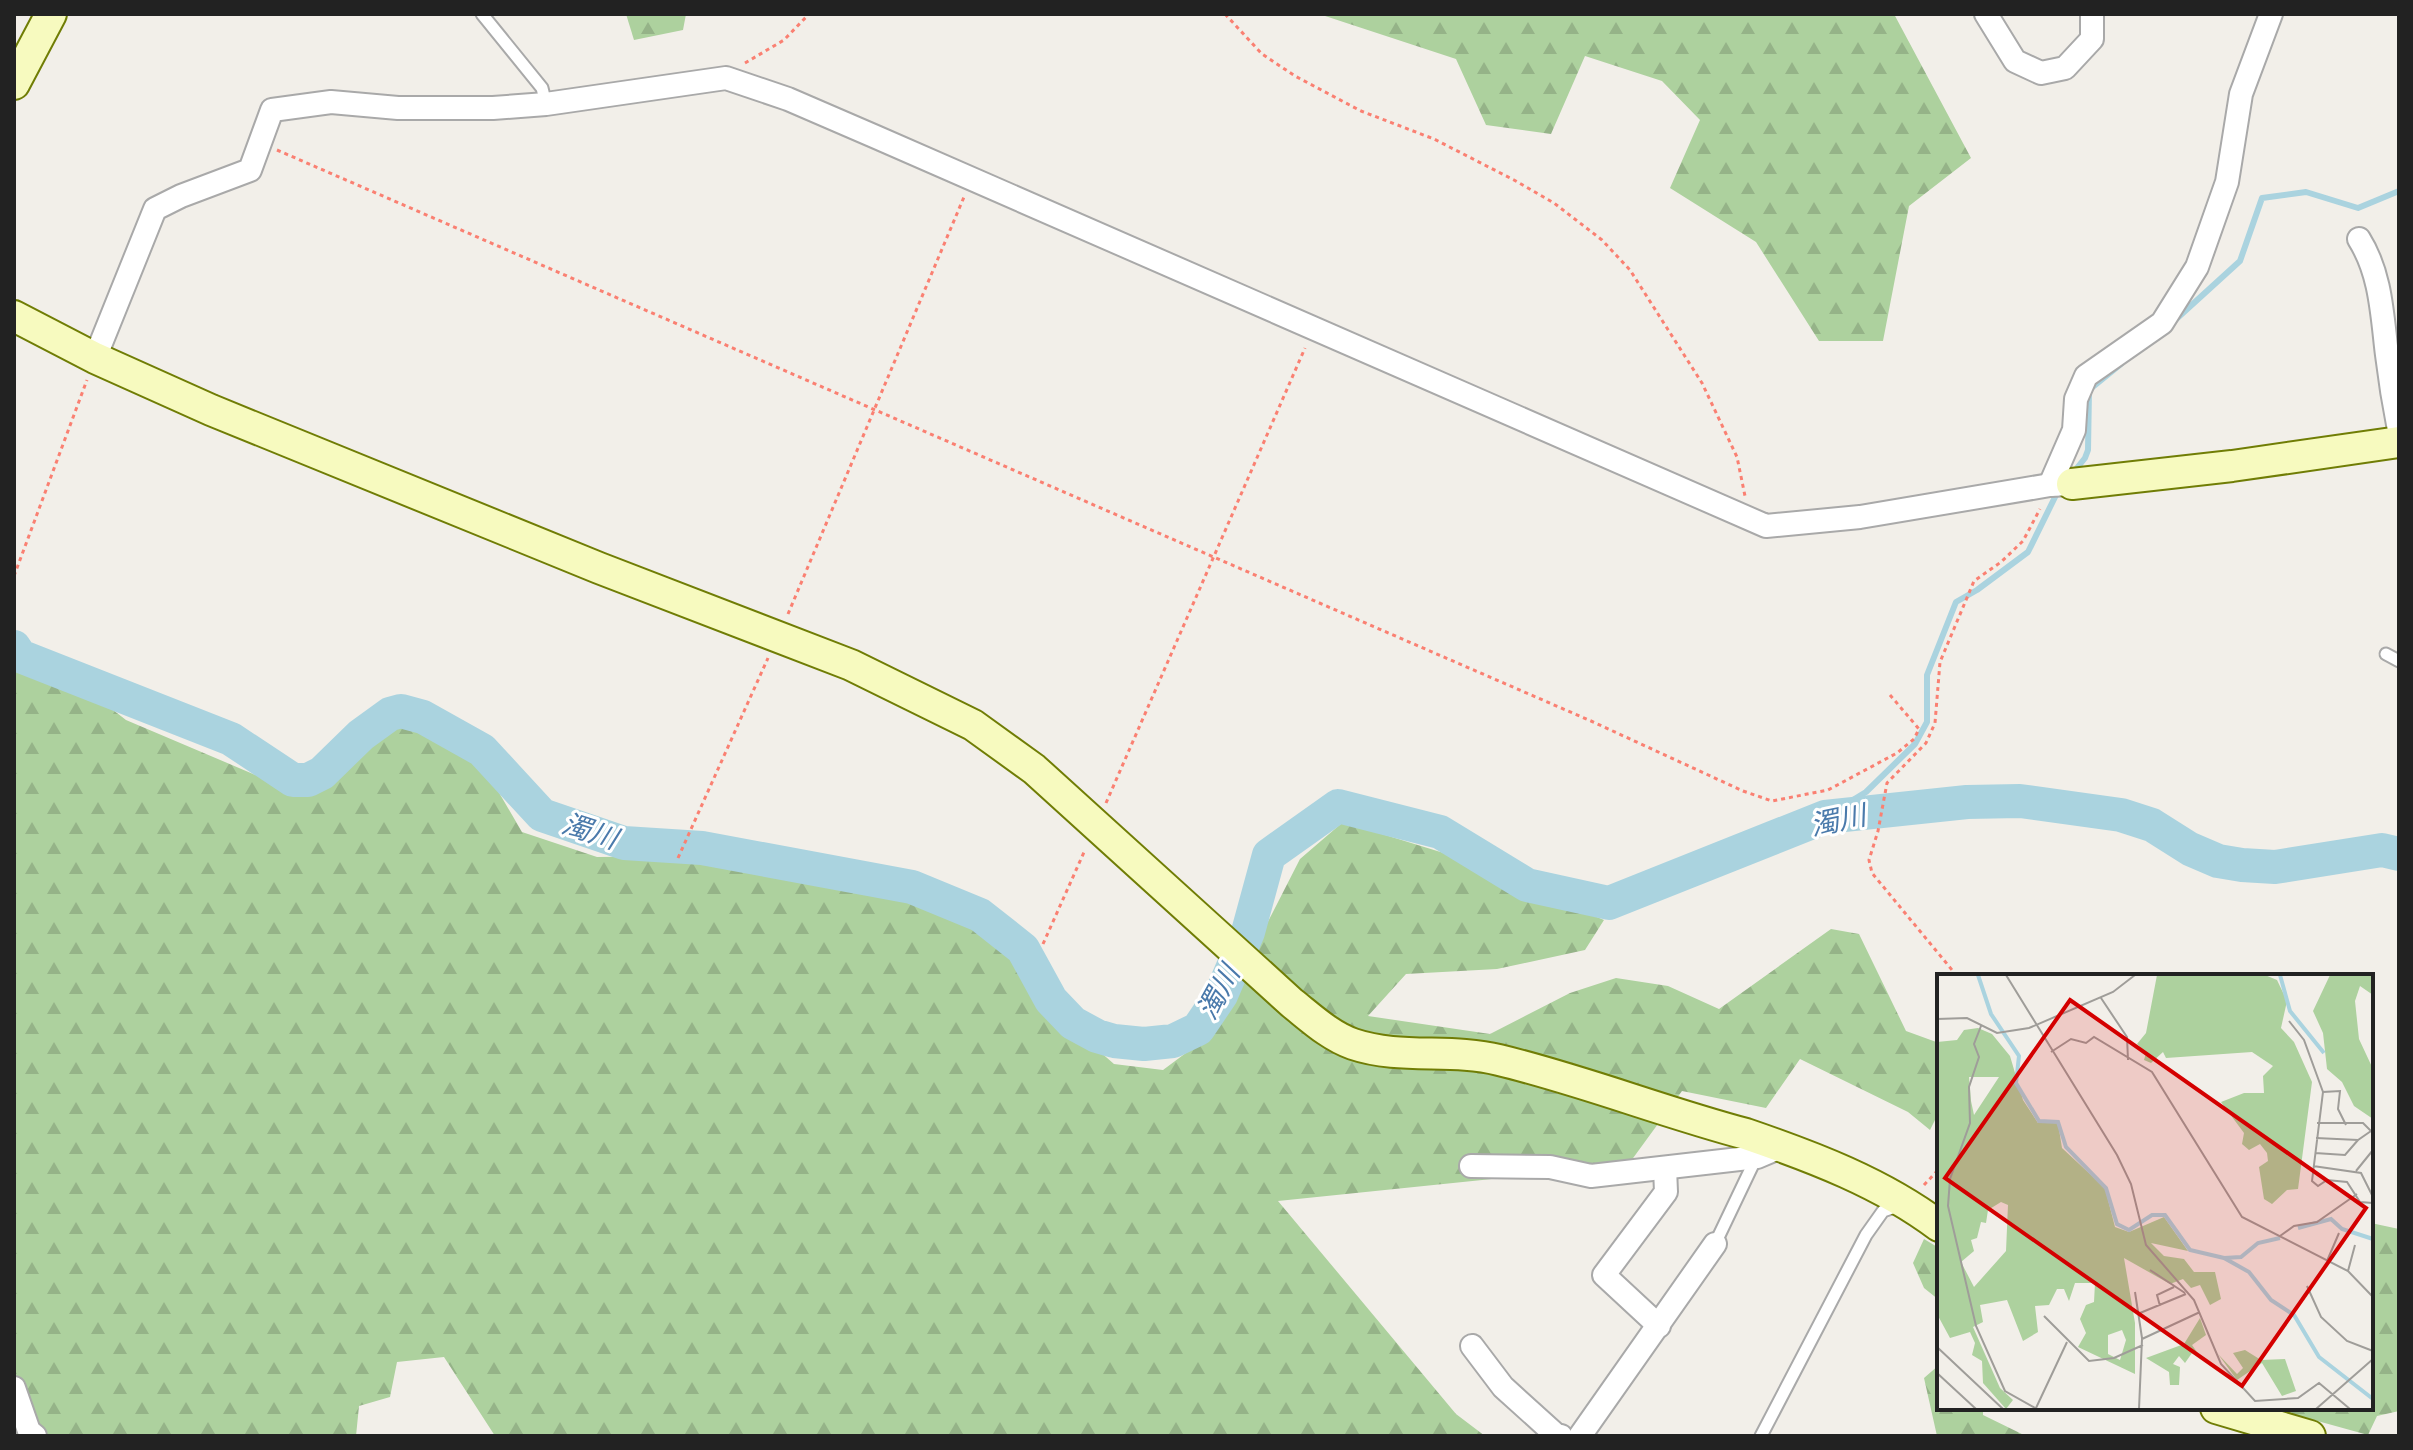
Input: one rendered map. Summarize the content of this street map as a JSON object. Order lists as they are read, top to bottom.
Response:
{
  "water": ["濁川"]
}
